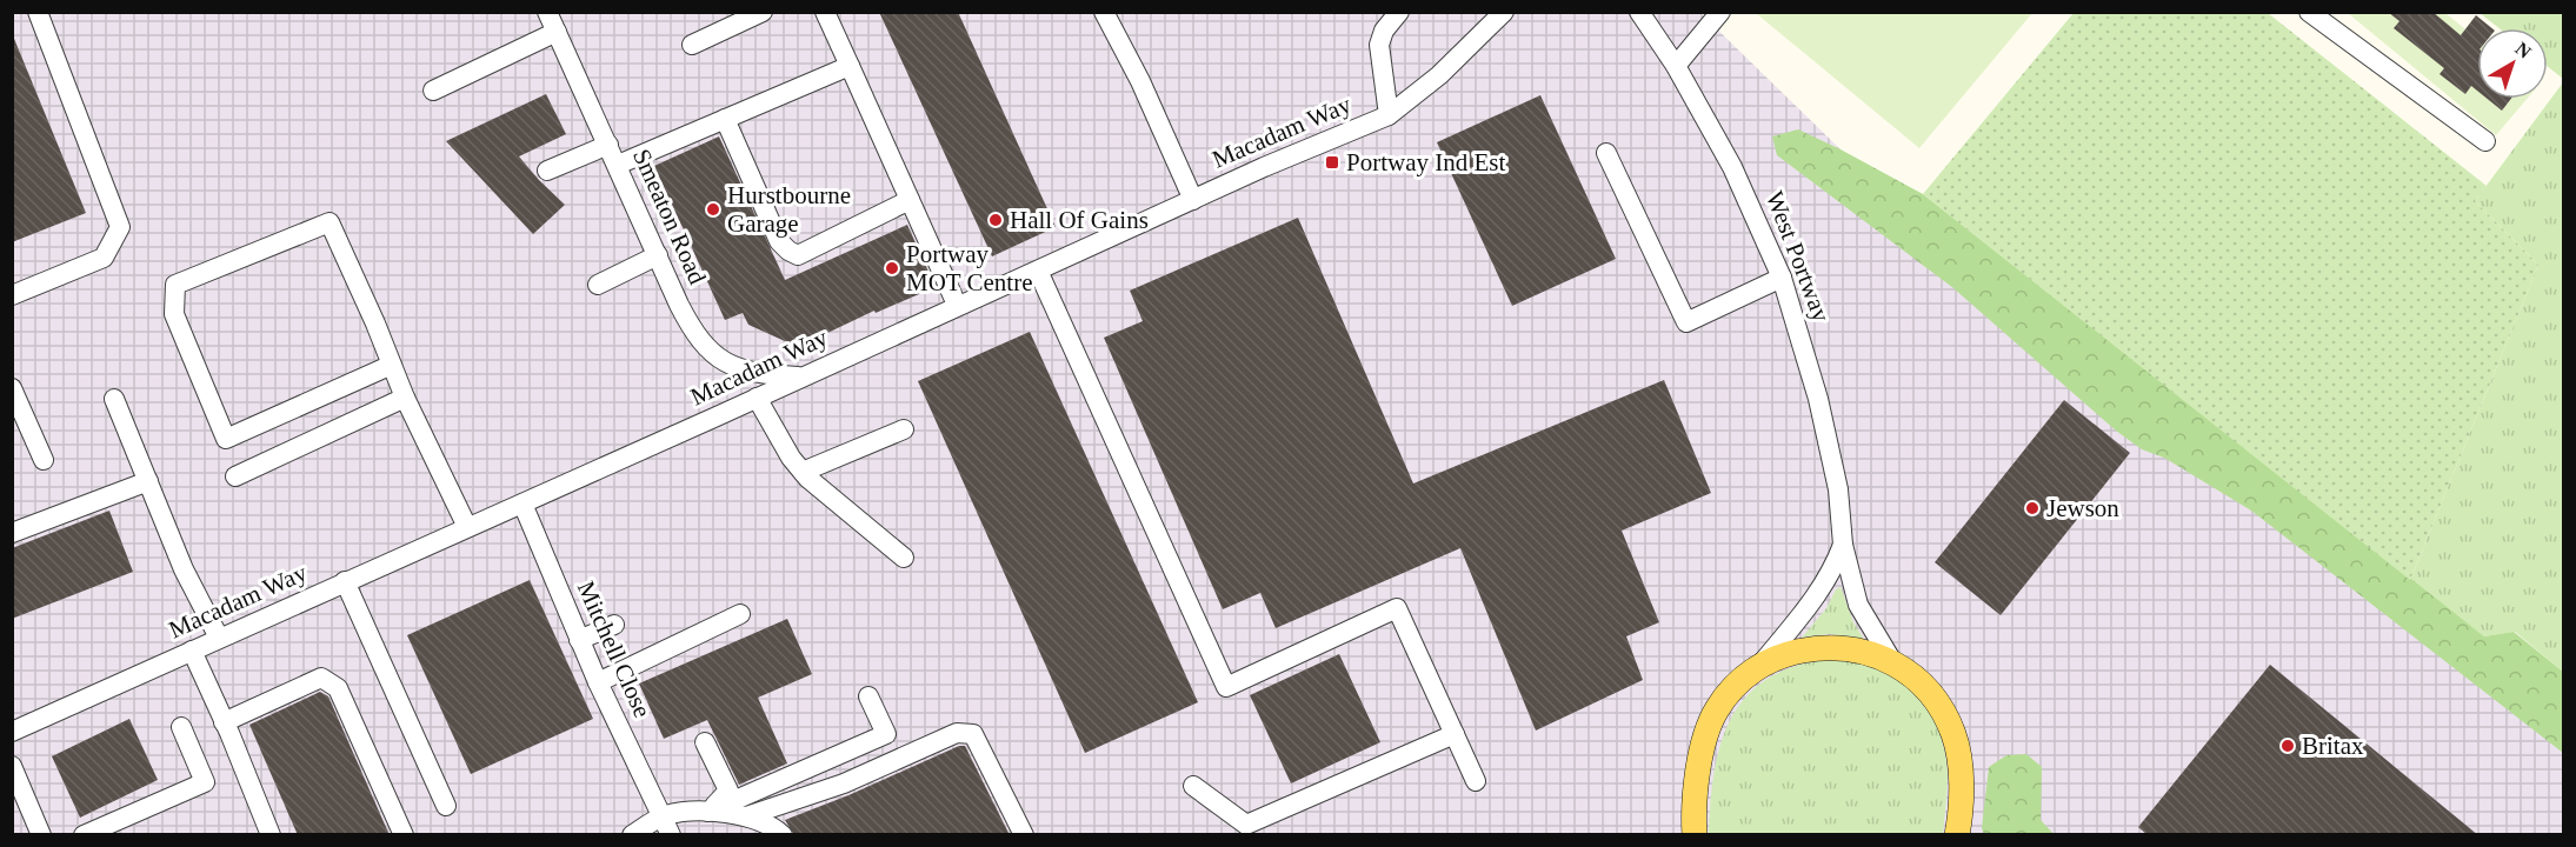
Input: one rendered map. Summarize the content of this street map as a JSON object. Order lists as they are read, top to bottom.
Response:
{
  "streets": {
    "street": [
      "Macadam Way",
      "Smeaton Road",
      "West Portway",
      "Mitchell Close"
    ]
  },
  "crossings": [
    ["Macadam Way", "Smeaton Road"],
    ["Macadam Way", "Mitchell Close"]
  ],
  "places": {
    "transit": ["Portway Ind Est"],
    "other": [
      "Hurstbourne Garage",
      "Hall Of Gains",
      "Portway MOT Centre",
      "Jewson",
      "Britax"
    ]
  },
  "north": "top right"
}
